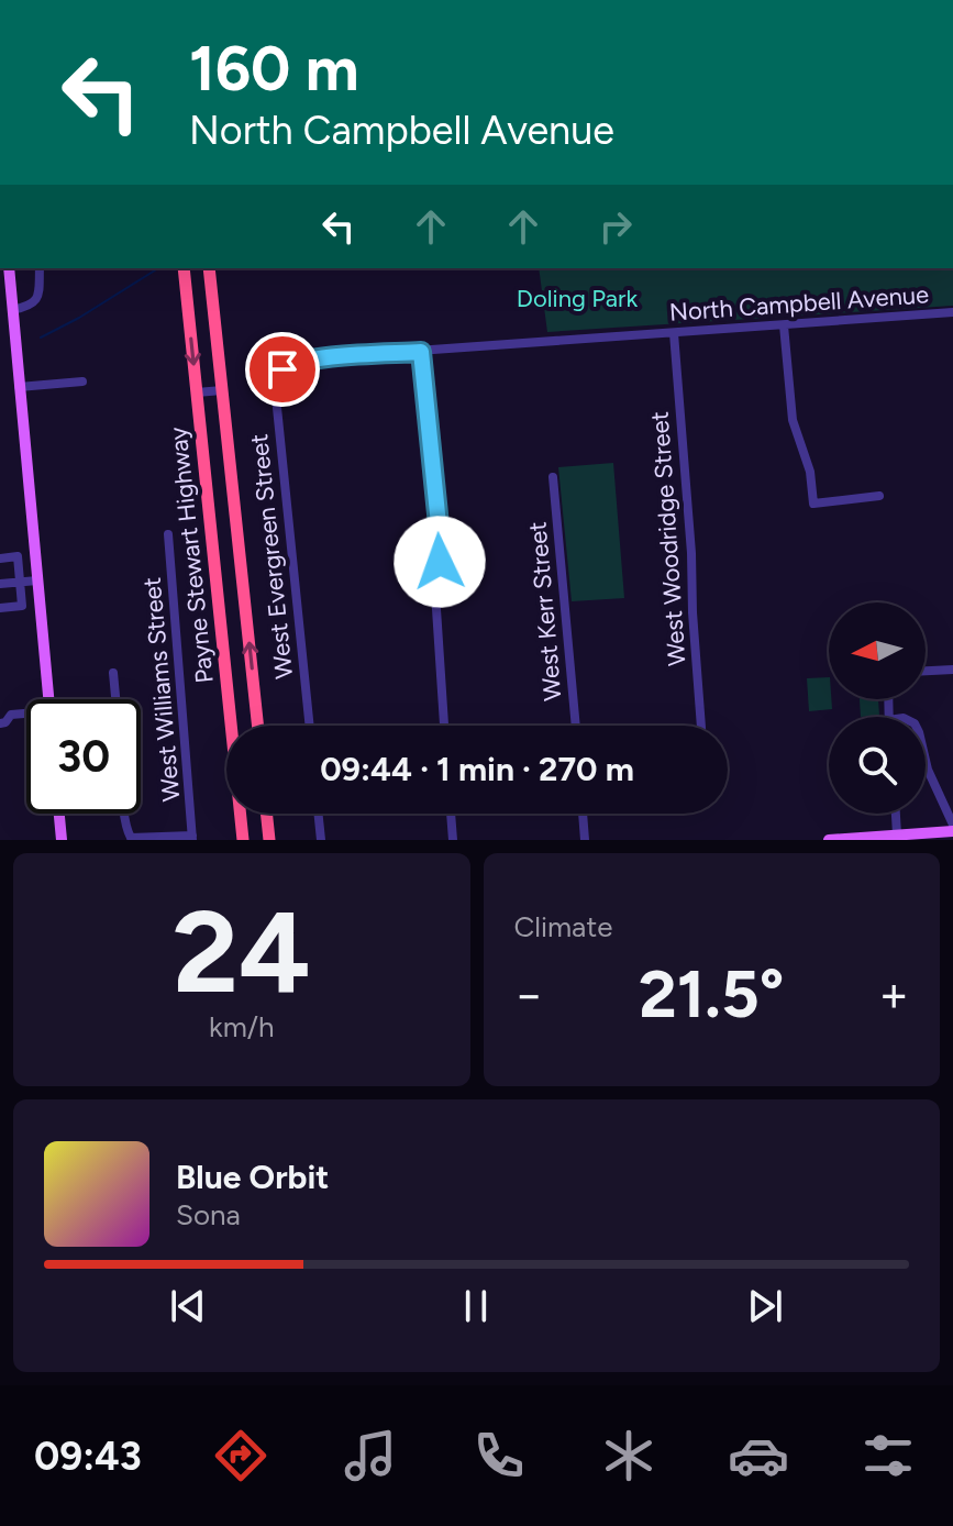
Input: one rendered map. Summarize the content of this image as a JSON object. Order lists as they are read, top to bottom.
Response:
{
  "streets": {
    "highway": ["Payne Stewart Highway"],
    "street": [
      "North Campbell Avenue",
      "West Woodridge Street",
      "West Evergreen Street",
      "West Kerr Street",
      "West Williams Street"
    ]
  },
  "crossings": [
    ["North Campbell Avenue", "West Woodridge Street"],
    ["North Campbell Avenue", "West Evergreen Street"]
  ],
  "parks": ["Doling Park"],
  "north": "left",
  "page": {
    "turn": ["160 m", "North Campbell Avenue"],
    "limit": "30",
    "trip": "09:44 · 1 min · 270 m",
    "tile": [
      ["24", "km/h"],
      "Climate"
    ],
    "heat": ["−", "21.5°", "+"],
    "song": ["Blue Orbit", "Sona"],
    "tabs": "09:43"
  }
}
